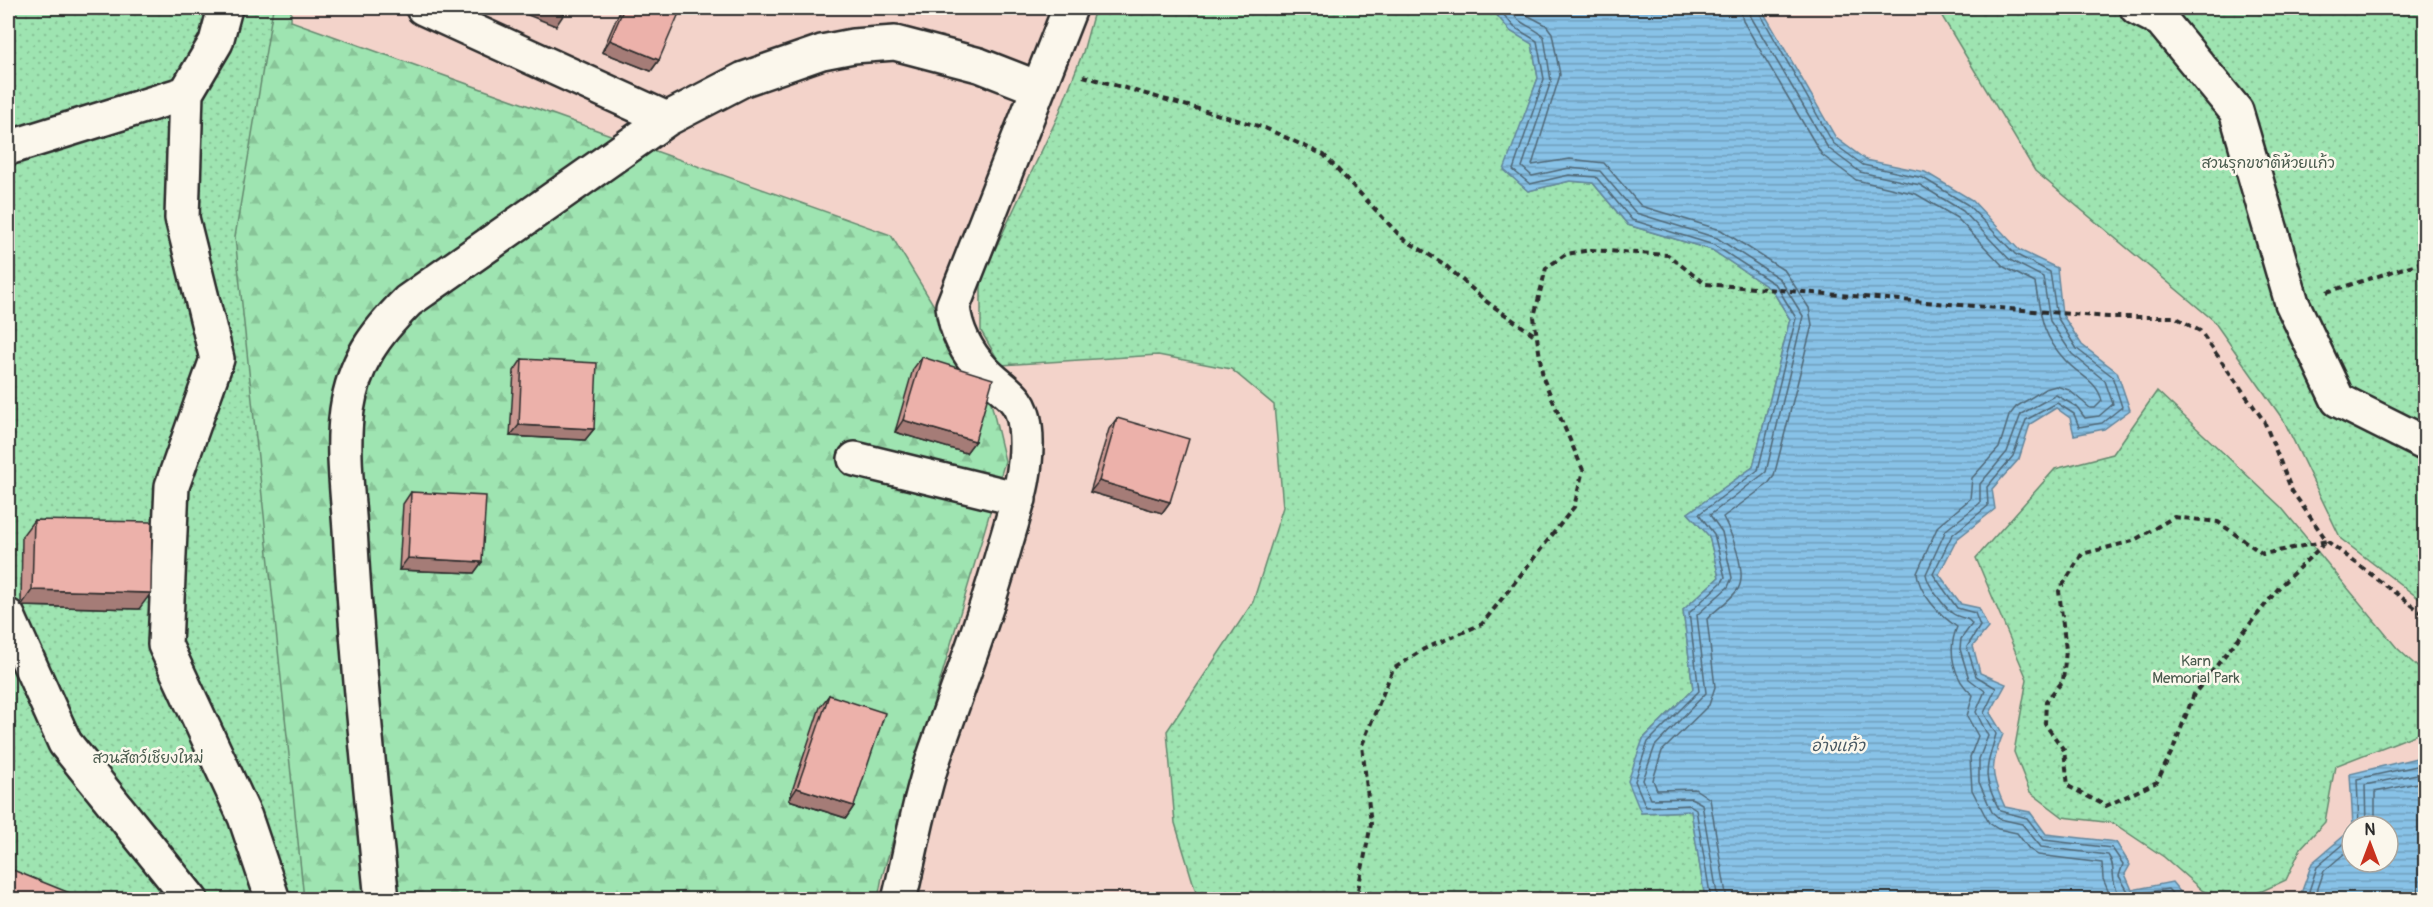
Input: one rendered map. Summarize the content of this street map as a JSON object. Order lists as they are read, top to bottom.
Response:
{
  "water": ["อ่างแก้ว"],
  "parks": ["สวนรุกขชาติห้วยแก้ว", "Karn Memorial Park", "สวนสัตว์เชียงใหม่"],
  "north": "top"
}
